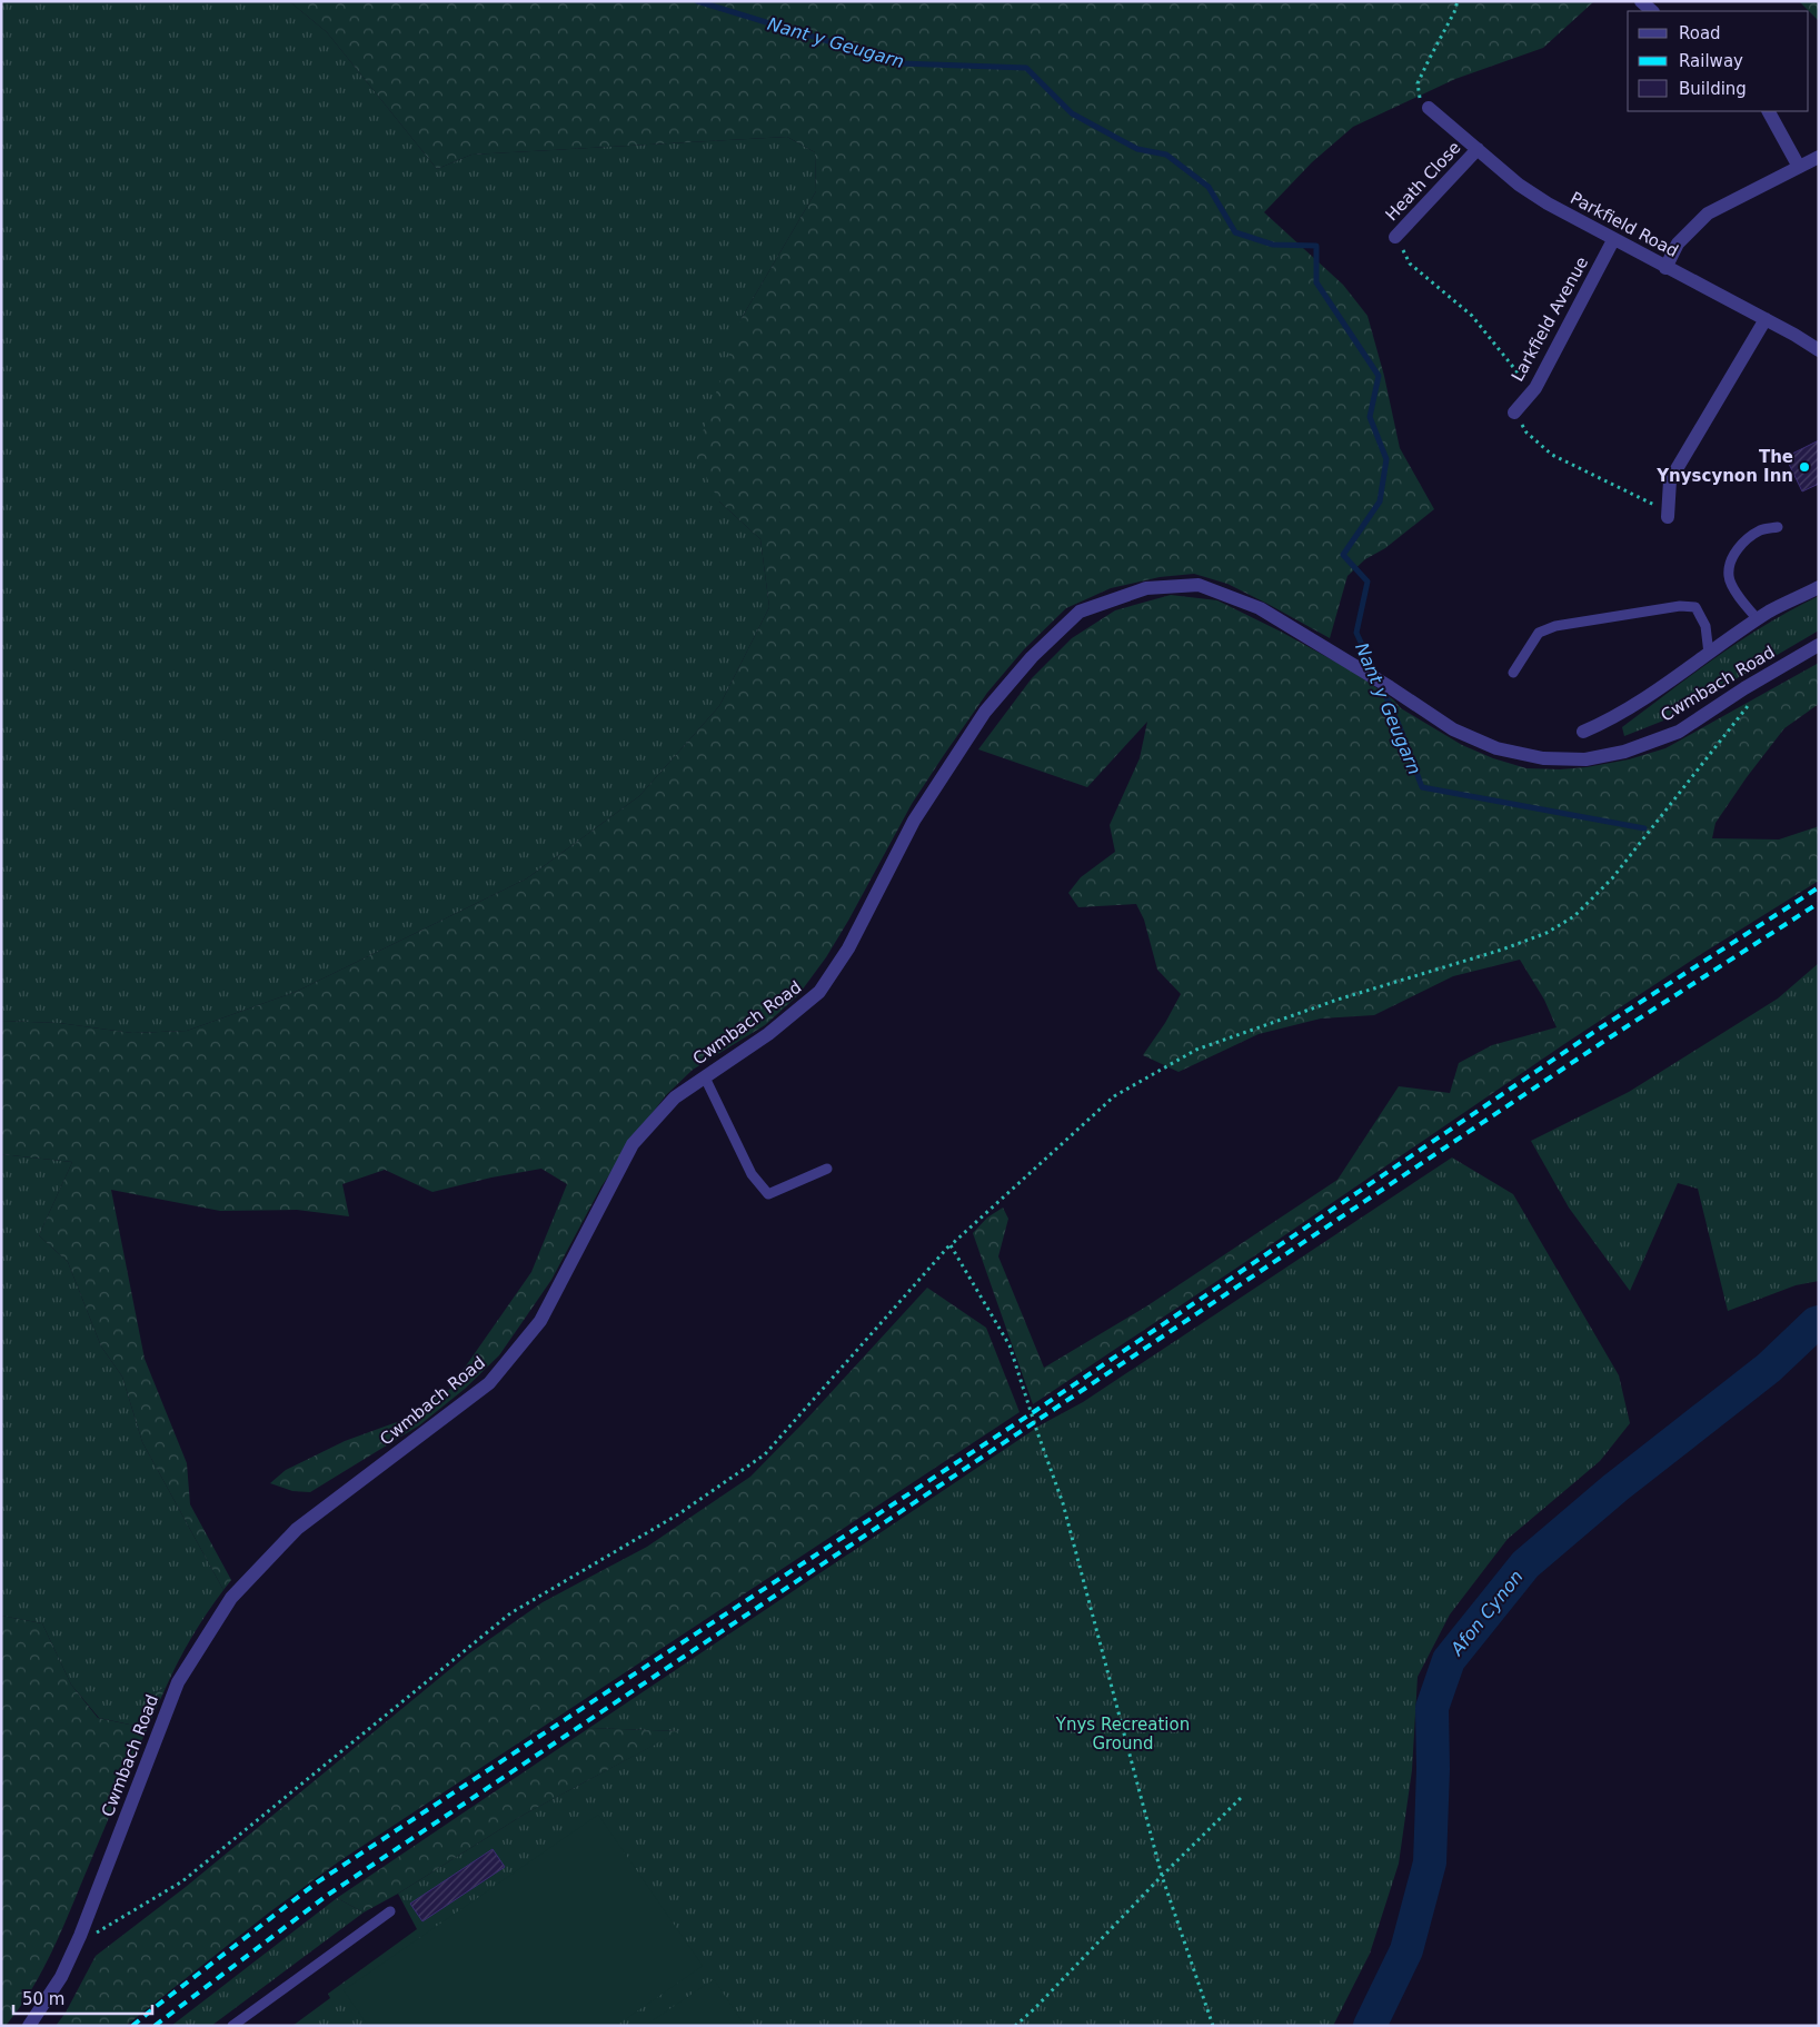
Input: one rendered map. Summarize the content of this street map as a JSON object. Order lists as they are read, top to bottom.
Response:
{
  "streets": {
    "street": [
      "Heath Close",
      "Parkfield Road",
      "Larkfield Avenue",
      "Cwmbach Road"
    ]
  },
  "crossings": [
    ["Heath Close", "Parkfield Road"],
    ["Parkfield Road", "Larkfield Avenue"]
  ],
  "water": ["Nant y Geugarn", "Afon Cynon"],
  "parks": ["Ynys Recreation Ground"],
  "places": ["The Ynyscynon Inn"],
  "legend": ["Road", "Railway", "Building"],
  "scale_bar": "50 m"
}
